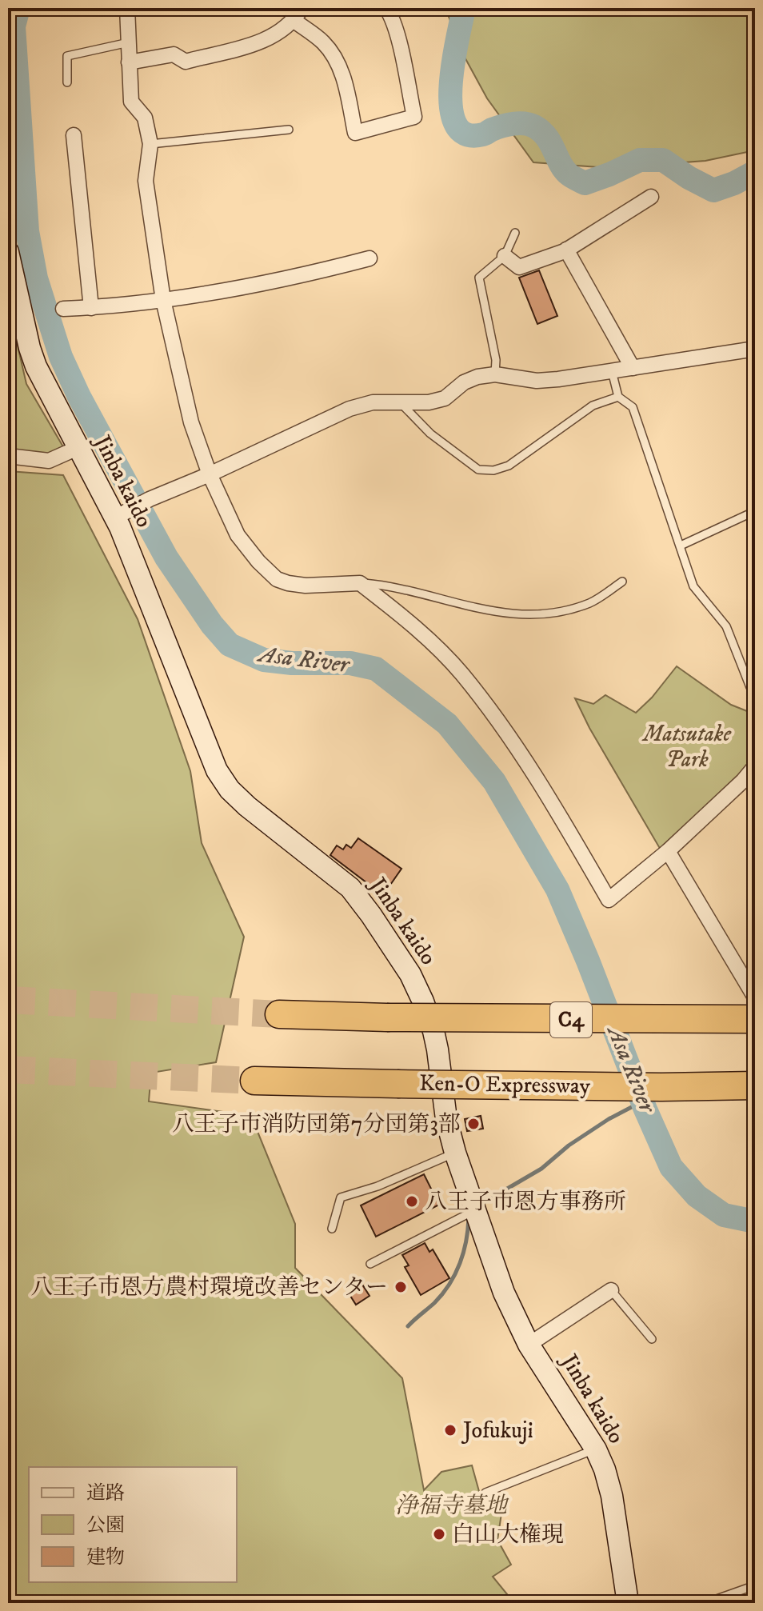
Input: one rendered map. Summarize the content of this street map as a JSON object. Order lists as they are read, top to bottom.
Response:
{
  "streets": {
    "highway": ["C4", "Ken-O Expressway"],
    "main road": ["Jinba kaido"]
  },
  "water": ["Asa River"],
  "parks": ["Matsutake Park", "浄福寺墓地"],
  "places": [
    "八王子市消防団第7分団第3部",
    "八王子市恩方事務所",
    "八王子市恩方農村環境改善センター",
    "Jofukuji",
    "白山大権現"
  ],
  "legend": ["道路", "公園", "建物"]
}
